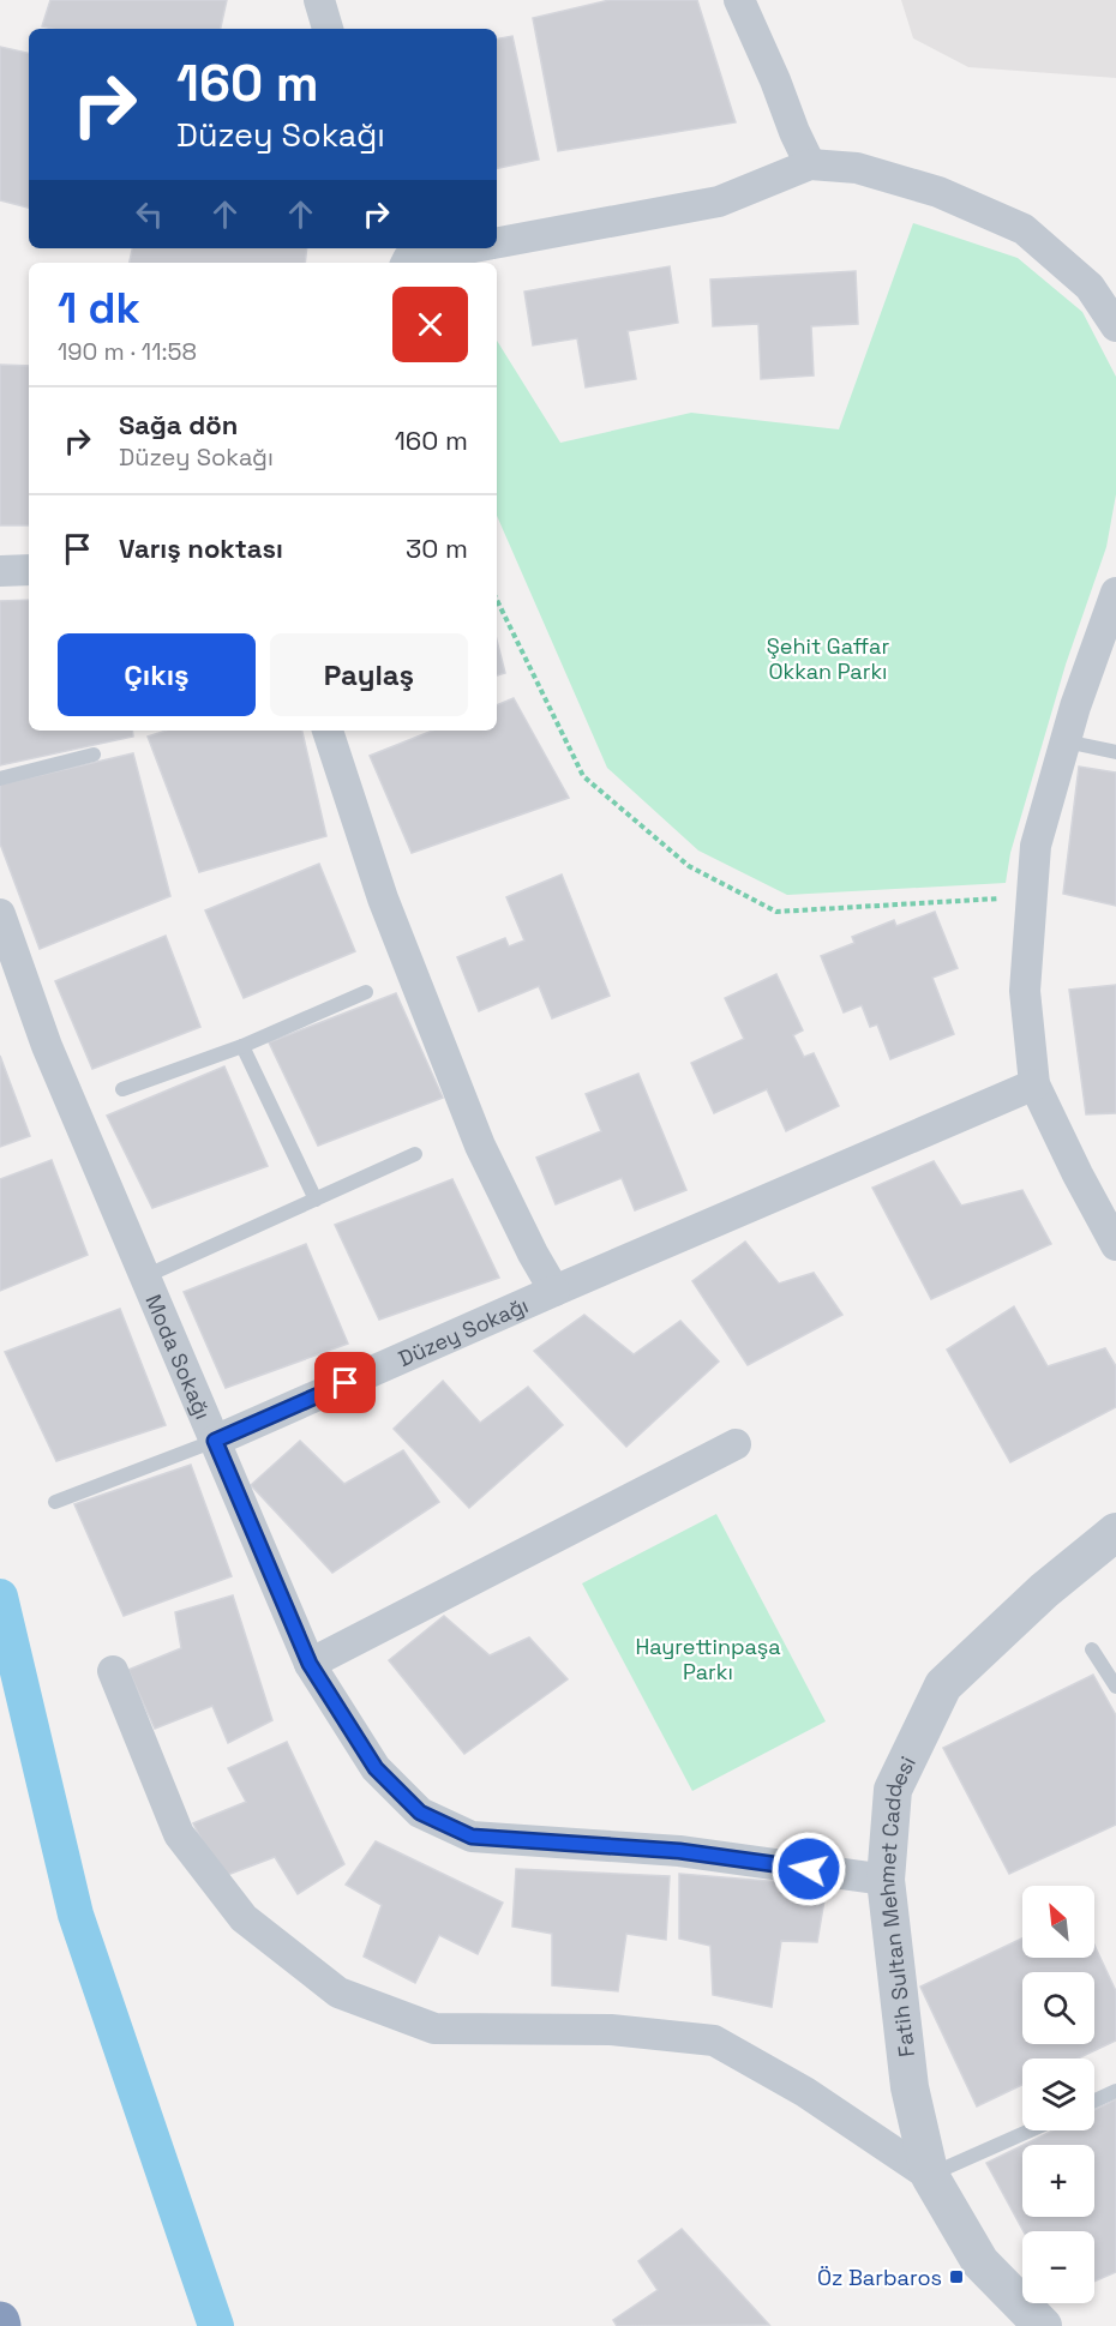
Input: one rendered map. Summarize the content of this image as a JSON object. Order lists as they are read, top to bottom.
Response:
{
  "streets": {
    "street": ["Düzey Sokağı", "Moda Sokağı", "Fatih Sultan Mehmet Caddesi"]
  },
  "crossings": [
    ["Düzey Sokağı", "Moda Sokağı"],
    ["Moda Sokağı", "Fatih Sultan Mehmet Caddesi"]
  ],
  "parks": ["Şehit Gaffar Okkan Parkı", "Hayrettinpaşa Parkı"],
  "places": {
    "transit": ["Öz Barbaros"]
  },
  "north": "top left",
  "page": {
    "turn": ["160 m", "Düzey Sokağı"],
    "heading": ["1 dk", "190 m · 11:58"],
    "list": [
      {
        "name": "Sağa dön",
        "note": "Düzey Sokağı",
        "value": "160 m"
      },
      {
        "name": "Varış noktası",
        "value": "30 m"
      }
    ],
    "buttons": ["Çıkış", "Paylaş"],
    "map_buttons": ["+", "−"]
  }
}
